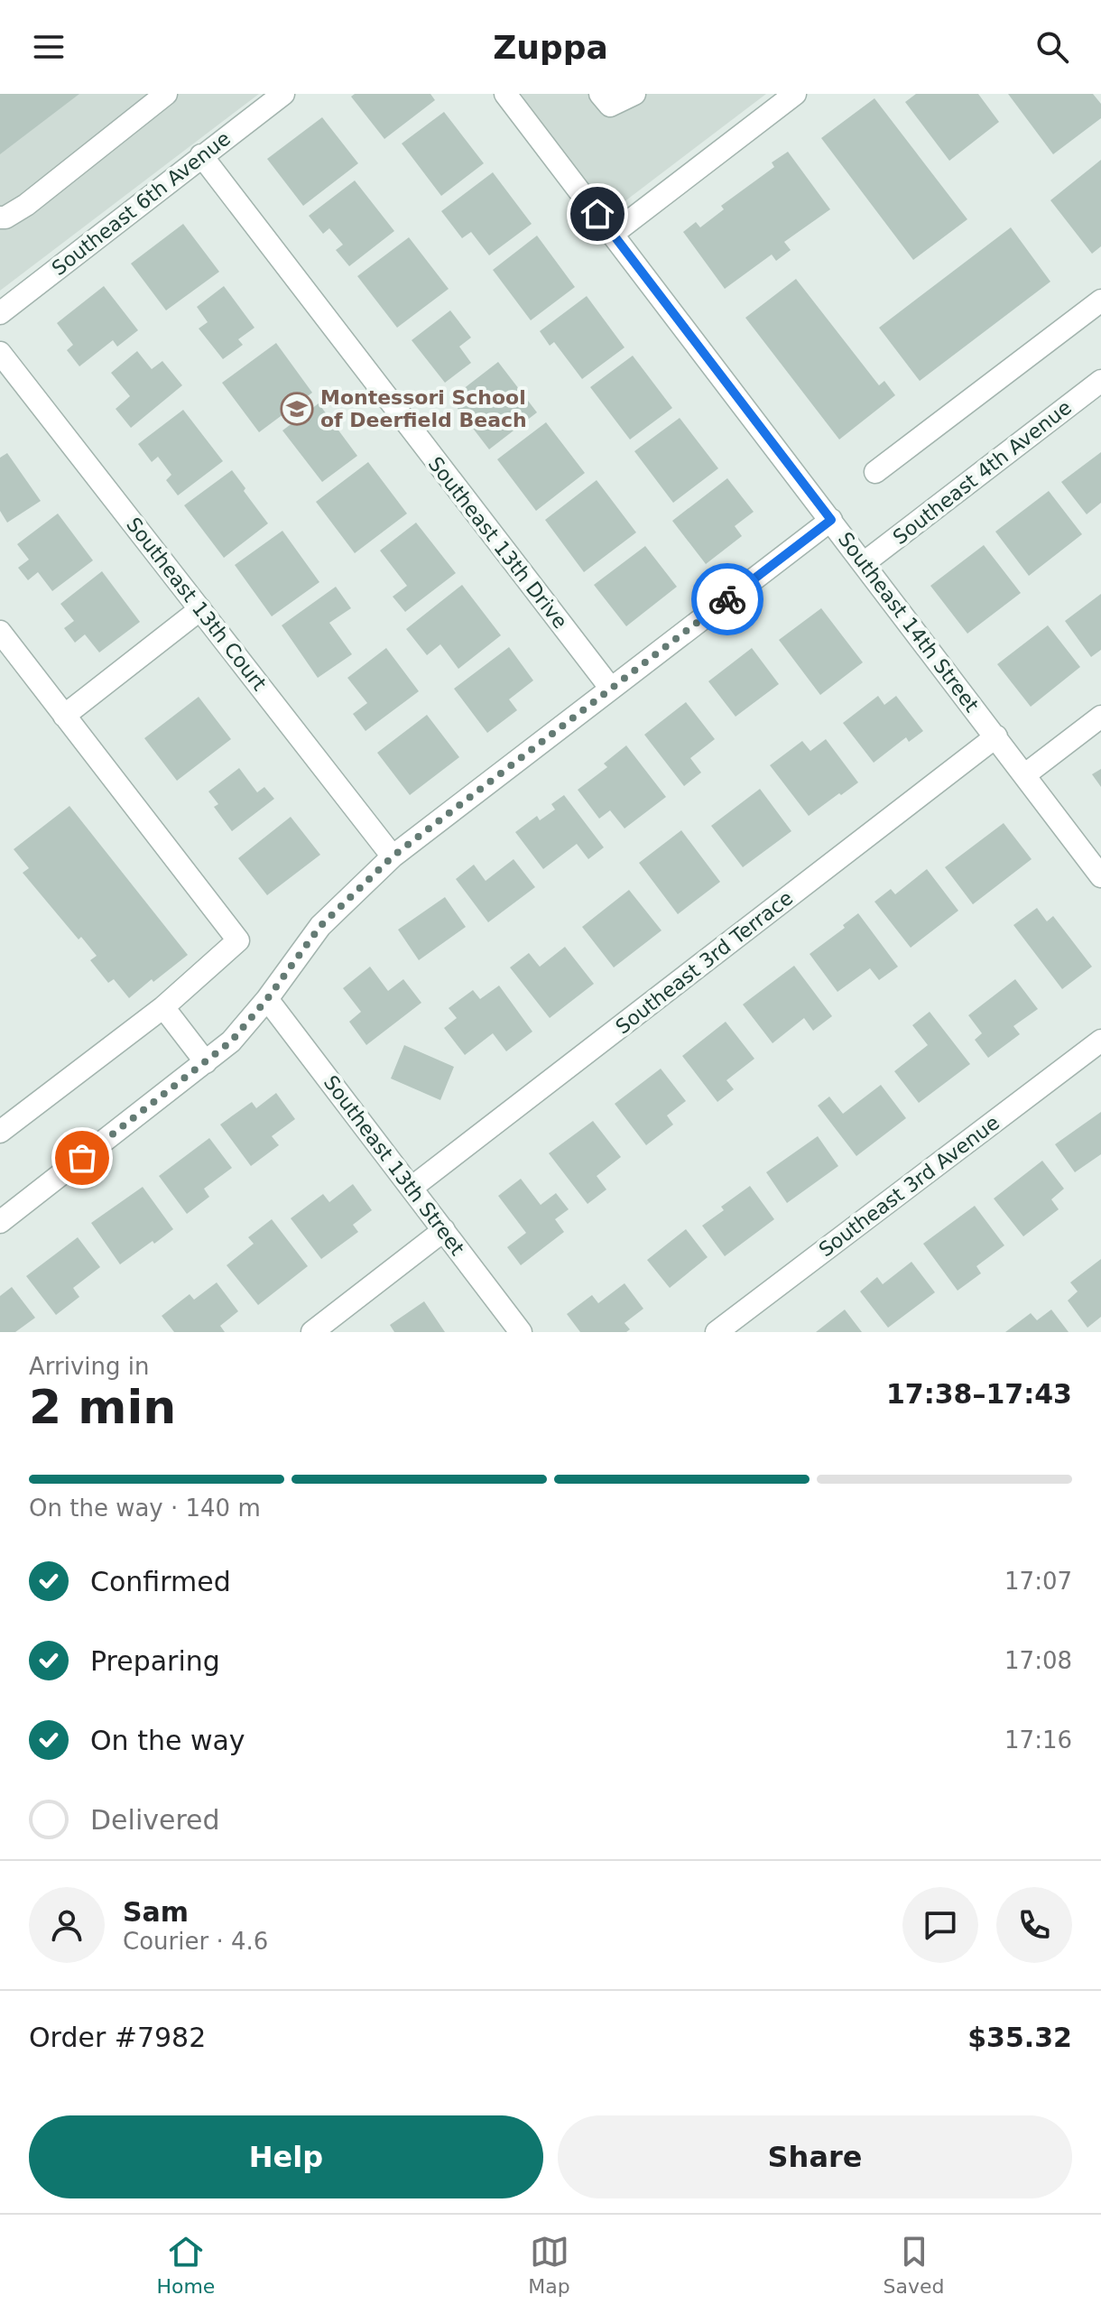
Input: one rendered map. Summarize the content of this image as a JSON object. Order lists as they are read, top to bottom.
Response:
{
  "streets": {
    "street": [
      "Southeast 6th Avenue",
      "Southeast 4th Avenue",
      "Southeast 13th Drive",
      "Southeast 13th Court",
      "Southeast 14th Street",
      "Southeast 3rd Terrace",
      "Southeast 13th Street",
      "Southeast 3rd Avenue"
    ]
  },
  "crossings": [
    ["Southeast 6th Avenue", "Southeast 13th Drive"],
    ["Southeast 4th Avenue", "Southeast 14th Street"],
    ["Southeast 14th Street", "Southeast 3rd Terrace"],
    ["Southeast 3rd Terrace", "Southeast 13th Street"]
  ],
  "places": {
    "school or university": ["Montessori School of Deerfield Beach"]
  },
  "page": {
    "header": "Zuppa",
    "heading": ["2 min", "Arriving in", "17:38–17:43"],
    "panel": [
      "Sam",
      "Courier · 4.6",
      "Order #7982",
      "$35.32"
    ],
    "bar": "On the way · 140 m",
    "list": [
      ["Confirmed", "17:07"],
      ["Preparing", "17:08"],
      ["On the way", "17:16"],
      "Delivered"
    ],
    "buttons": ["Help", "Share"],
    "tabs": ["Home", "Map", "Saved"]
  }
}
